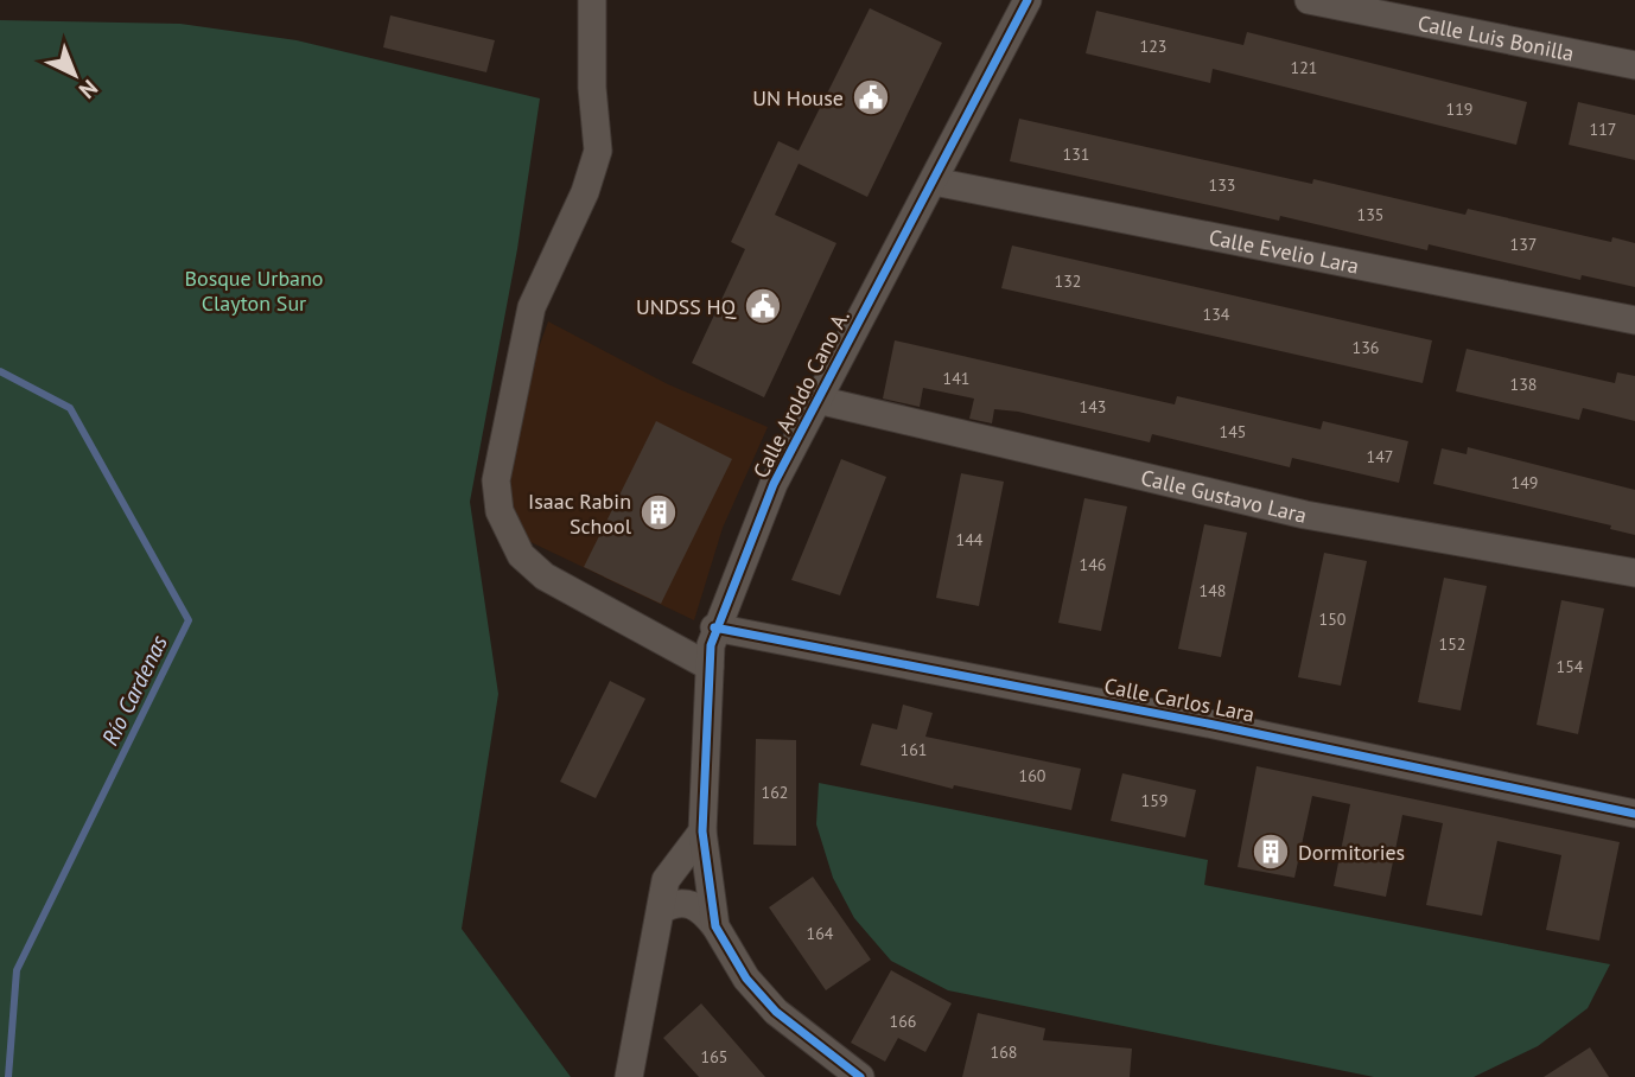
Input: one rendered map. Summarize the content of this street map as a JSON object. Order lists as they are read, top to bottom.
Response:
{
  "streets": {
    "street": [
      "Calle Luis Bonilla",
      "Calle Evelio Lara",
      "Calle Aroldo Cano A.",
      "Calle Gustavo Lara",
      "Calle Carlos Lara"
    ]
  },
  "crossings": [
    ["Calle Evelio Lara", "Calle Aroldo Cano A."],
    ["Calle Aroldo Cano A.", "Calle Gustavo Lara"],
    ["Calle Aroldo Cano A.", "Calle Carlos Lara"]
  ],
  "water": ["Río Cardenas"],
  "parks": ["Bosque Urbano Clayton Sur"],
  "places": {
    "public building": ["UN House", "UNDSS HQ"],
    "building": ["Isaac Rabin School", "Dormitories"]
  },
  "house_numbers": [
    "123",
    "121",
    "119",
    "117",
    "131",
    "133",
    "135",
    "137",
    "132",
    "134",
    "136",
    "141",
    "138",
    "143",
    "145",
    "147",
    "149",
    "144",
    "146",
    "148",
    "150",
    "152",
    "154",
    "161",
    "160",
    "162",
    "159",
    "164",
    "166",
    "168",
    "165"
  ],
  "north": "bottom right"
}
